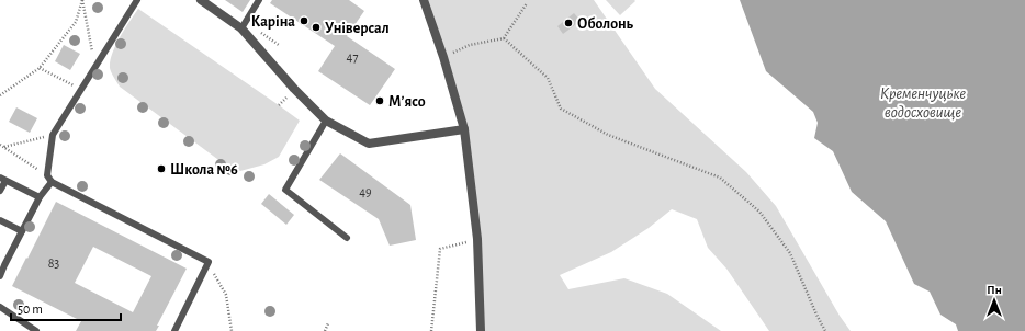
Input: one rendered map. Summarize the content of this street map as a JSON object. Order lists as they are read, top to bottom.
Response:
{
  "water": ["Кременчуцьке водосховище"],
  "places": [
    "Каріна",
    "Оболонь",
    "Універсал",
    "М’ясо",
    "Школа №6"
  ],
  "house_numbers": ["47", "49", "83"],
  "scale_bar": "50 m",
  "north": "top"
}
